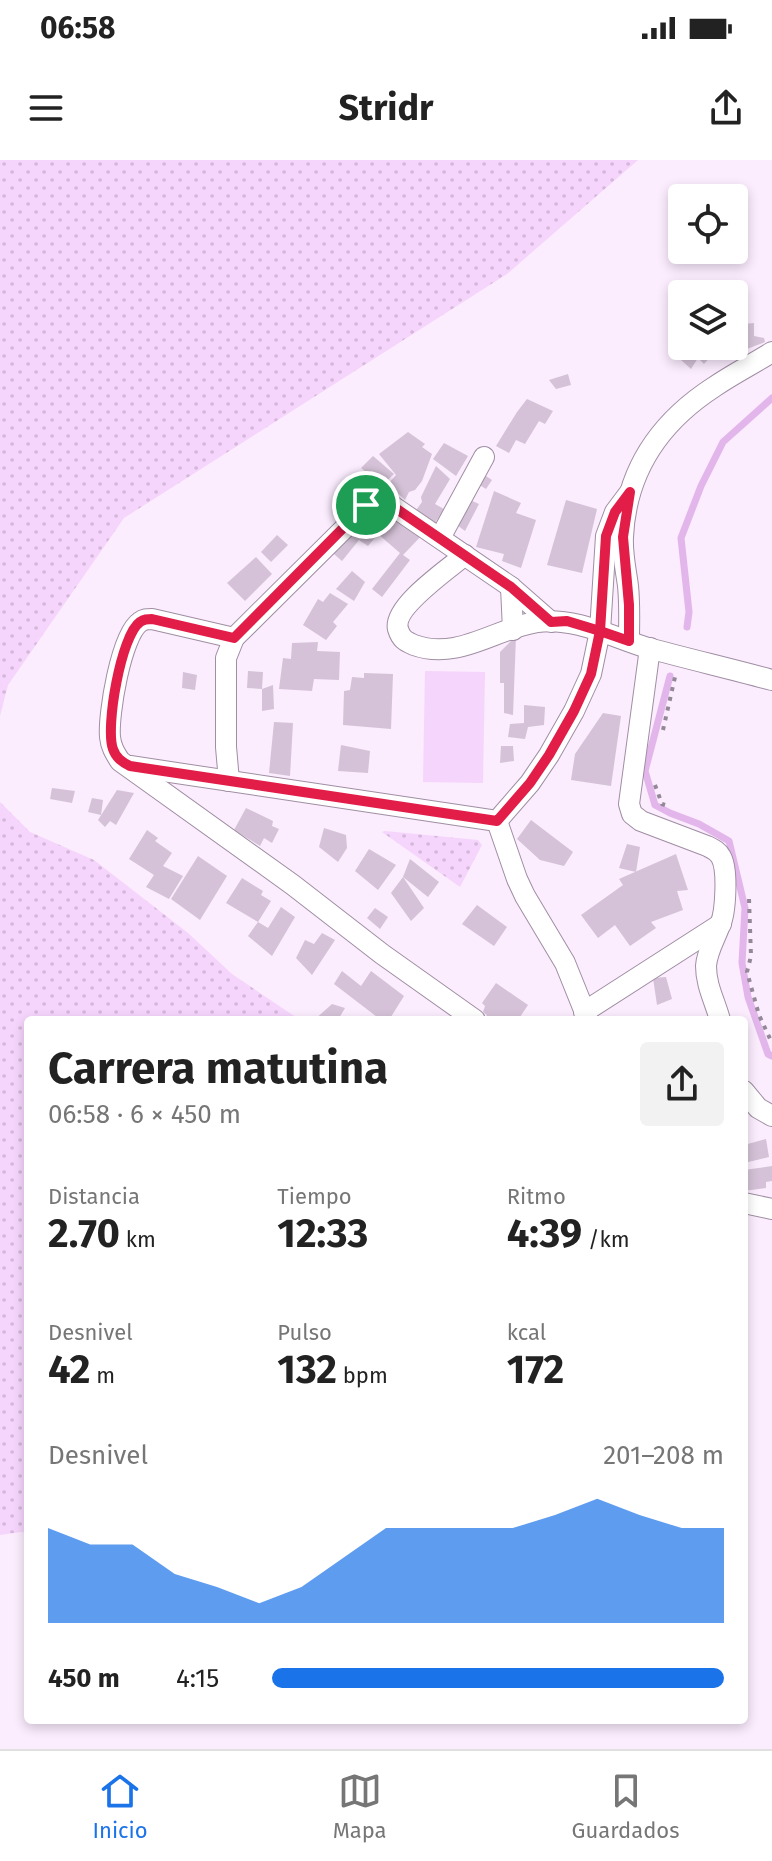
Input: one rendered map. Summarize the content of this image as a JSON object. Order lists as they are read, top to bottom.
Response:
{
  "page": {
    "status": "06:58",
    "header": "Stridr",
    "heading": ["Carrera matutina", "06:58 · 6 × 450 m"],
    "stats": [
      ["Distancia", "2.70 km"],
      ["Tiempo", "12:33"],
      ["Ritmo", "4:39 /km"],
      ["Desnivel", "42 m"],
      ["Pulso", "132 bpm"],
      ["kcal", "172"]
    ],
    "chart": ["Desnivel", "201–208 m"],
    "list": [
      {
        "name": "450 m",
        "note": "4:15"
      }
    ],
    "tabs": ["Inicio", "Mapa", "Guardados"]
  }
}
